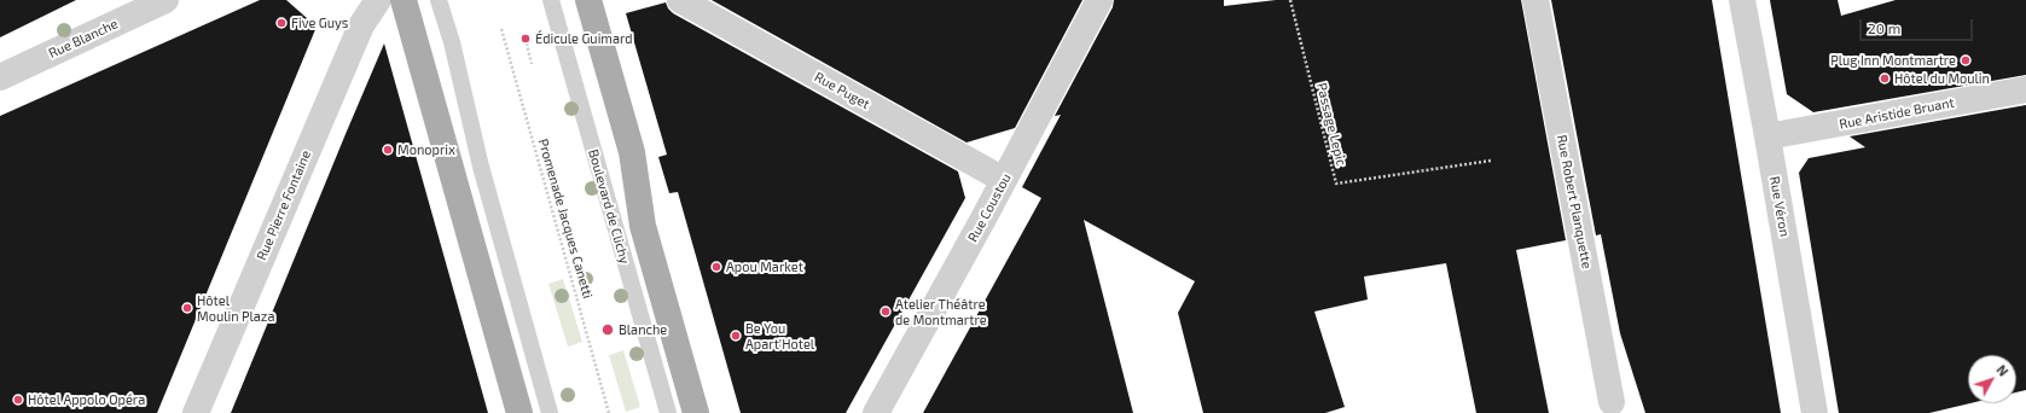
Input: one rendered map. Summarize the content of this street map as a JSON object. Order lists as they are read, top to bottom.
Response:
{
  "streets": {
    "main road": ["Boulevard de Clichy"],
    "street": [
      "Rue Blanche",
      "Rue Puget",
      "Rue Aristide Bruant",
      "Rue Robert Planquette",
      "Rue Pierre Fontaine",
      "Rue Véron",
      "Rue Coustou"
    ],
    "path": ["Passage Lepic", "Promenade Jacques Canetti"]
  },
  "crossings": [
    ["Rue Puget", "Rue Coustou"],
    ["Rue Aristide Bruant", "Rue Véron"]
  ],
  "places": [
    "Five Guys",
    "Édicule Guimard",
    "Plug Inn Montmartre",
    "Hôtel du Moulin",
    "Monoprix",
    "Apou Market",
    "Hôtel Moulin Plaza",
    "Atelier Théâtre de Montmartre",
    "Blanche",
    "Be You Apart'Hotel",
    "Hôtel Appolo Opéra"
  ],
  "scale_bar": "20 m",
  "north": "top right"
}
